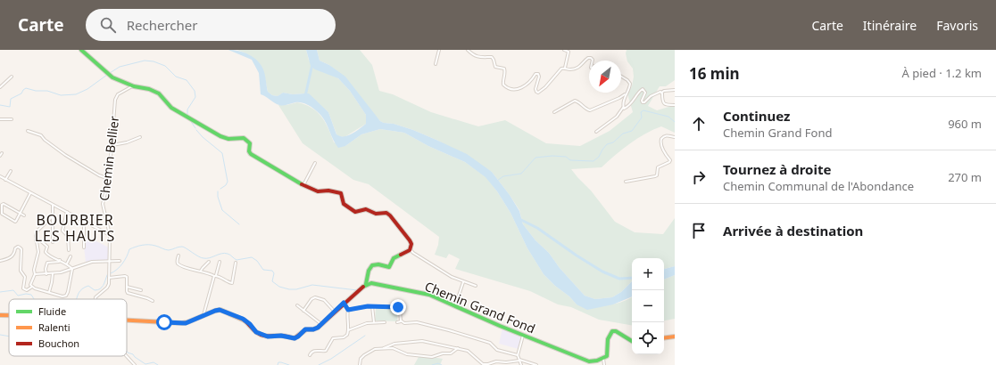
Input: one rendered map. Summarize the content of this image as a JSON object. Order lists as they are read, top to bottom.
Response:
{
  "streets": {
    "street": ["Chemin Bellier", "Chemin Grand Fond"]
  },
  "districts": ["BOURBIER LES HAUTS"],
  "legend": ["Fluide", "Ralenti", "Bouchon"],
  "north": "bottom left",
  "page": {
    "header": "Carte",
    "search": "Rechercher",
    "nav": ["Carte", "Itinéraire", "Favoris"],
    "heading": ["16 min", "À pied · 1.2 km"],
    "list": [
      ["Continuez", "Chemin Grand Fond", "960 m"],
      ["Tournez à droite", "Chemin Communal de l'Abondance", "270 m"],
      "Arrivée à destination"
    ],
    "map_buttons": ["+", "−"]
  }
}
